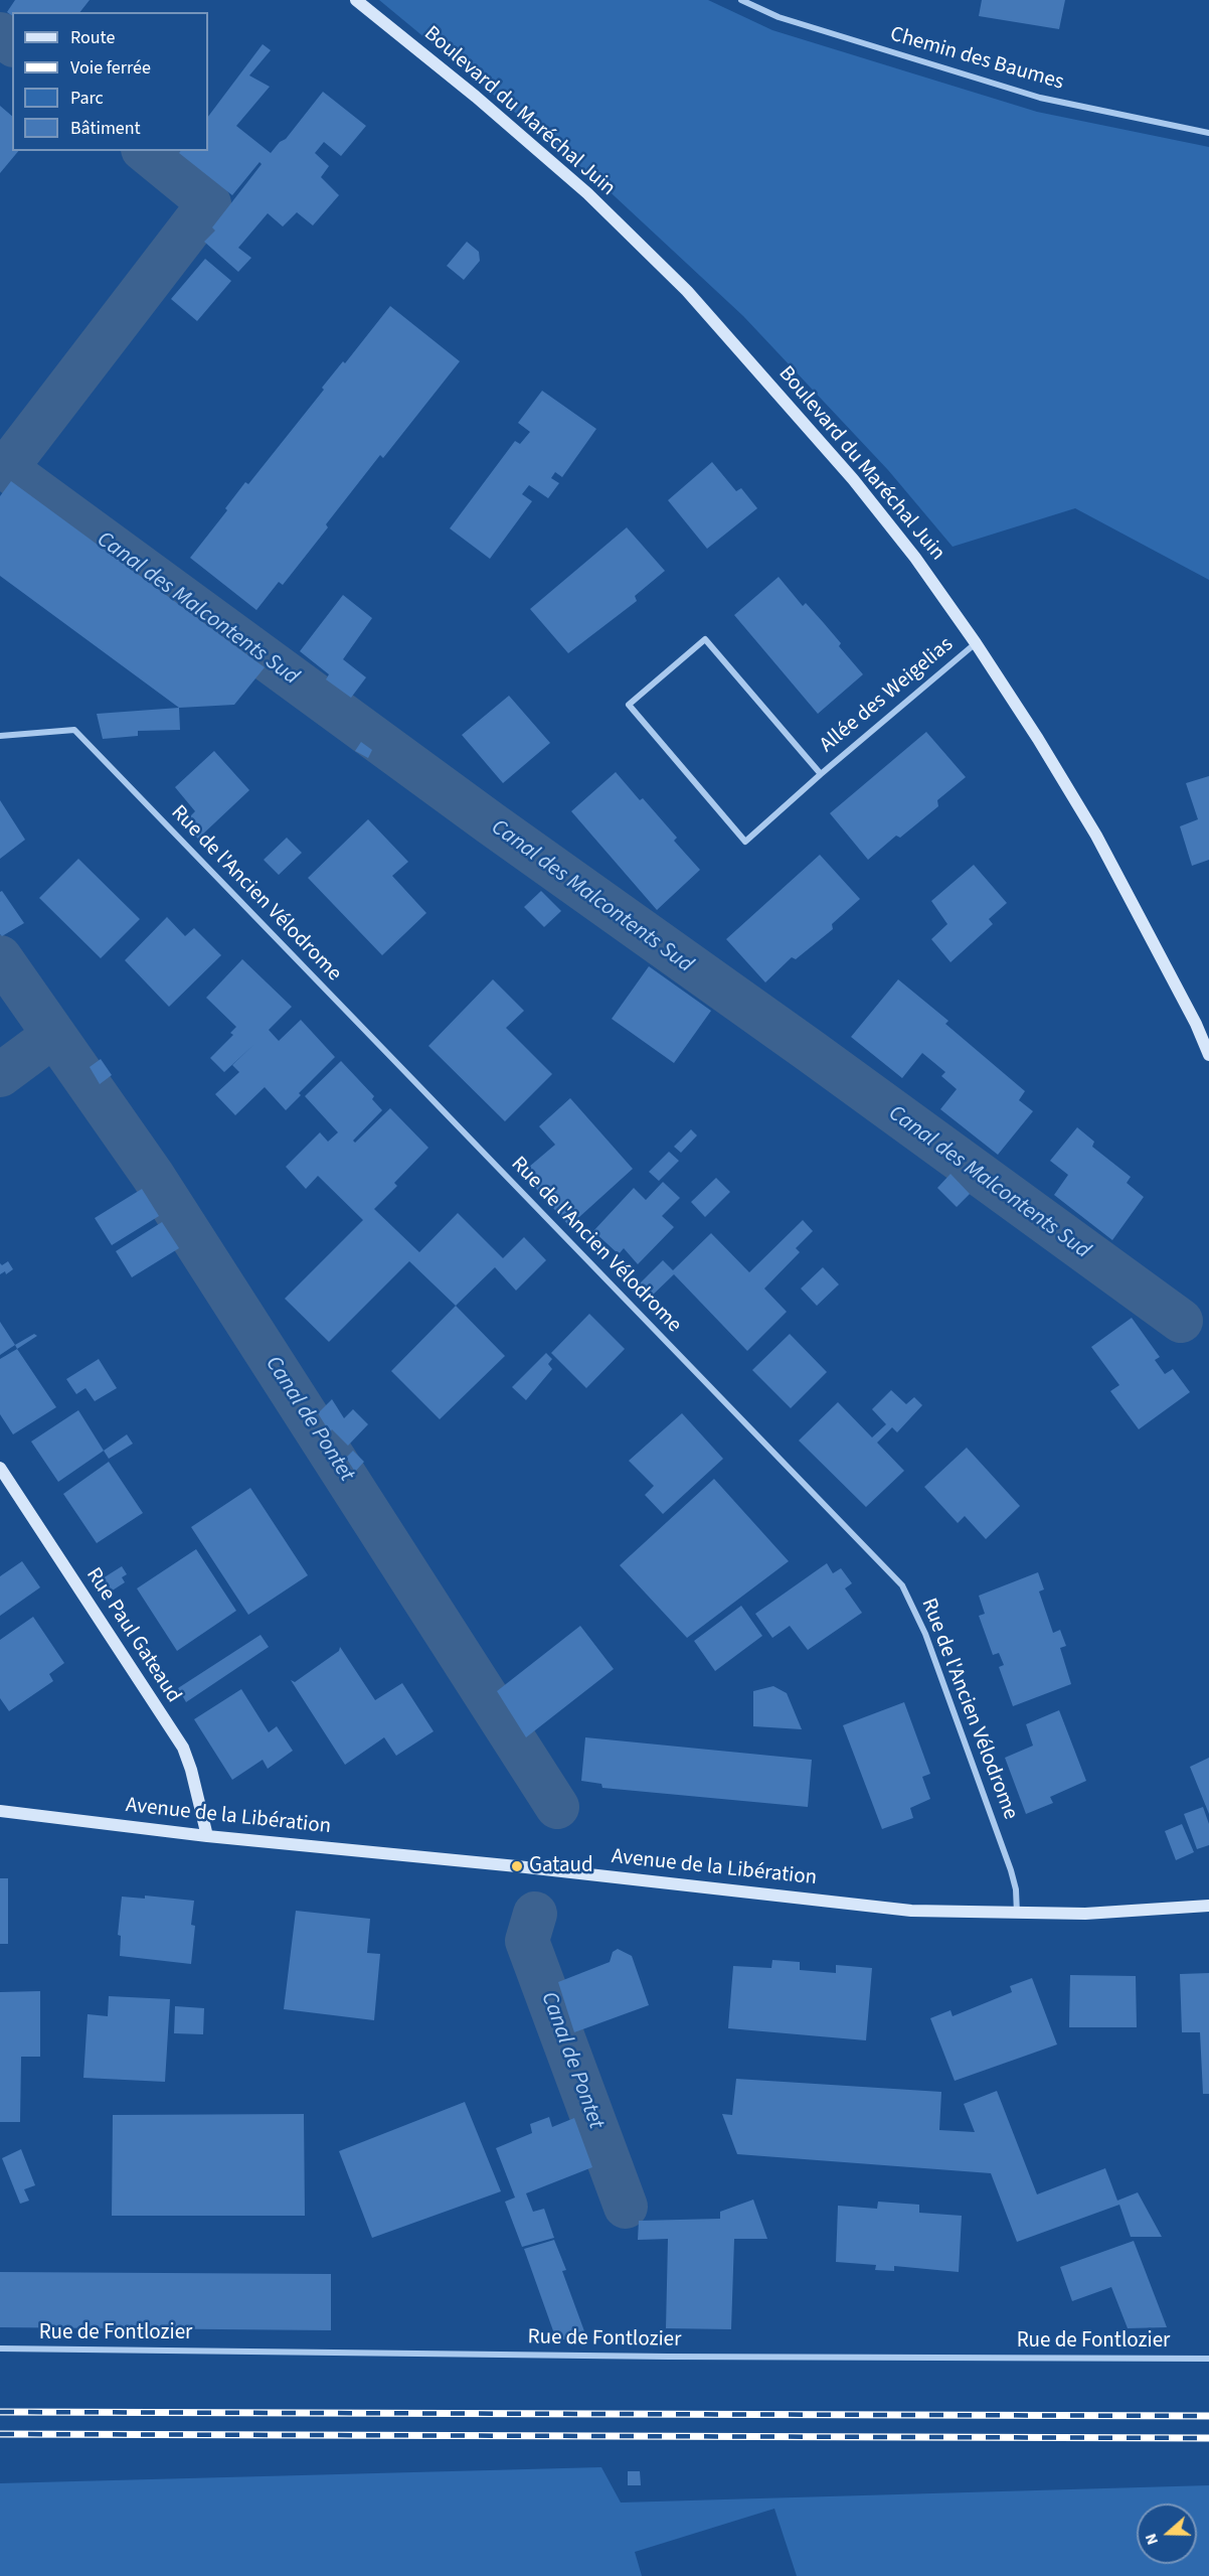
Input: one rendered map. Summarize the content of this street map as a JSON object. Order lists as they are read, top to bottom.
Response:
{
  "streets": {
    "street": [
      "Chemin des Baumes",
      "Boulevard du Maréchal Juin",
      "Allée des Weigelias",
      "Rue de l'Ancien Vélodrome",
      "Rue Paul Gateaud",
      "Avenue de la Libération",
      "Rue de Fontlozier"
    ]
  },
  "crossings": [
    ["Boulevard du Maréchal Juin", "Allée des Weigelias"],
    ["Rue de l'Ancien Vélodrome", "Avenue de la Libération"],
    ["Rue Paul Gateaud", "Avenue de la Libération"]
  ],
  "water": ["Canal des Malcontents Sud", "Canal de Pontet"],
  "places": ["Gataud"],
  "legend": [
    "Route",
    "Voie ferrée",
    "Parc",
    "Bâtiment"
  ],
  "north": "left"
}
